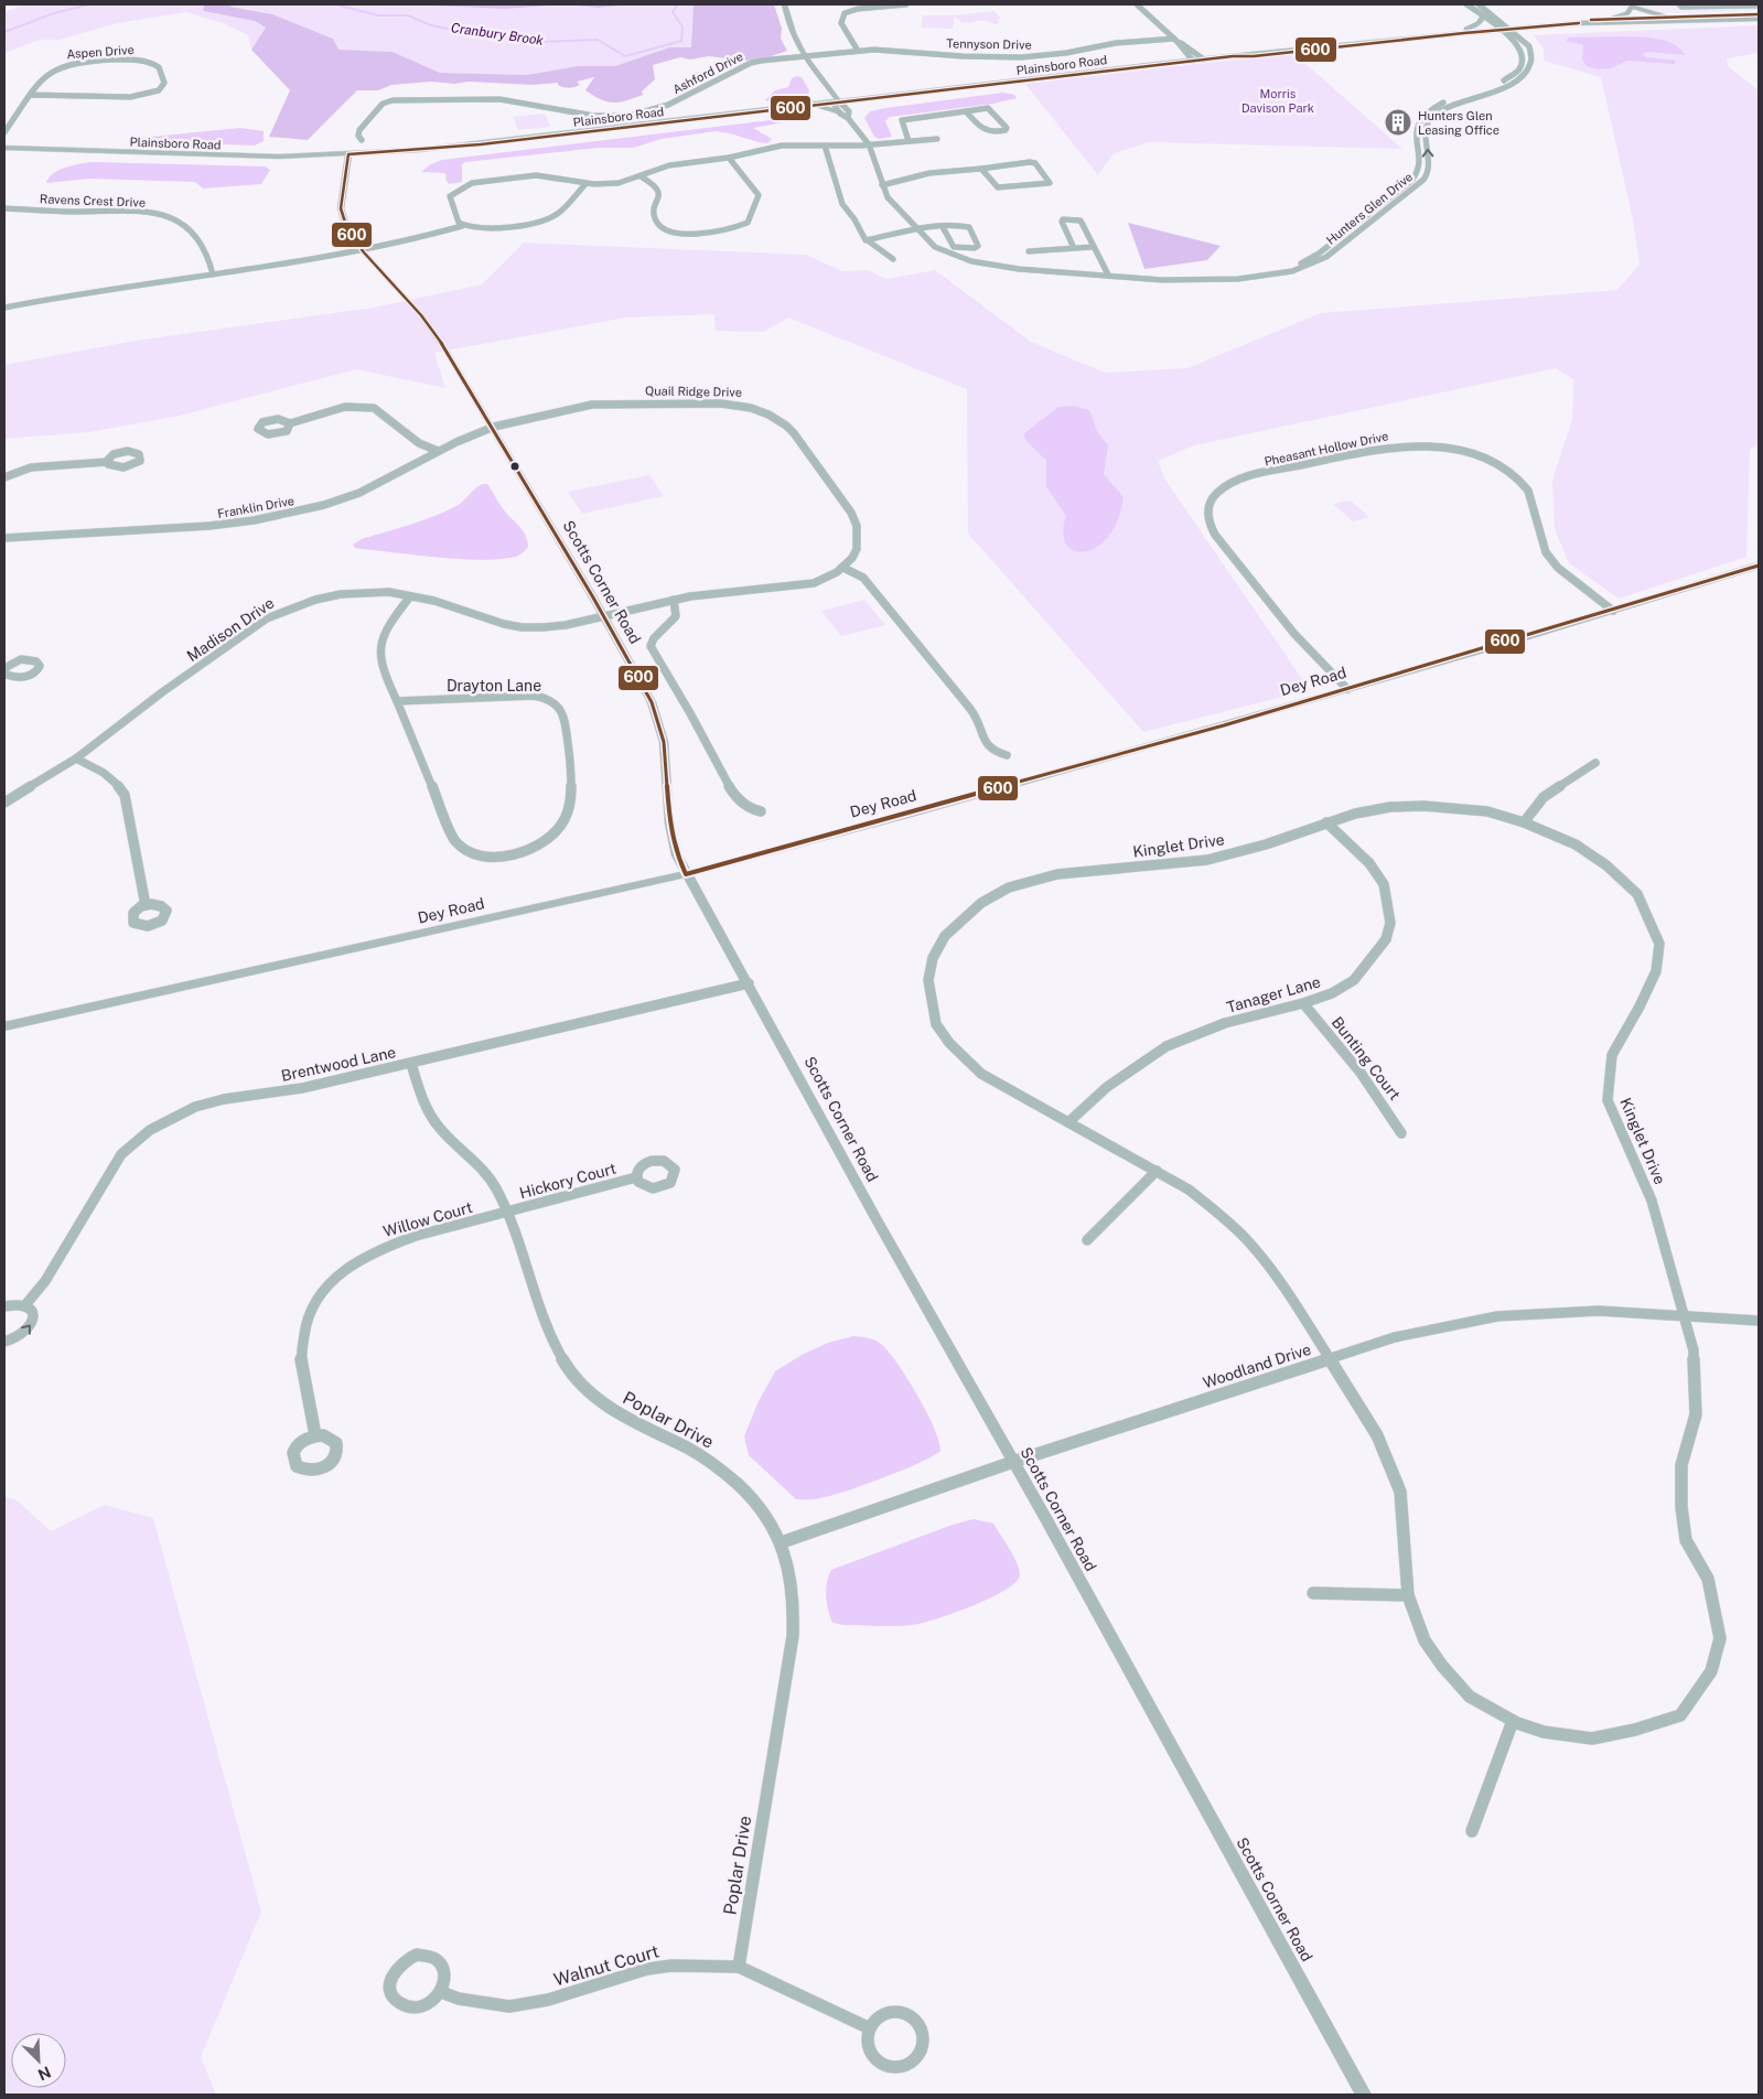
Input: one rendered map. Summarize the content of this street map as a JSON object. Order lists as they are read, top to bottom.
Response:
{
  "streets": {
    "main road": ["Dey Road"],
    "street": [
      "Tennyson Drive",
      "Aspen Drive",
      "Plainsboro Road",
      "Ashford Drive",
      "Ravens Crest Drive",
      "Hunters Glen Drive",
      "Quail Ridge Drive",
      "Pheasant Hollow Drive",
      "Franklin Drive",
      "Scotts Corner Road",
      "Madison Drive",
      "Drayton Lane",
      "Kinglet Drive",
      "Tanager Lane",
      "Bunting Court",
      "Brentwood Lane",
      "Hickory Court",
      "Willow Court",
      "Woodland Drive",
      "Poplar Drive",
      "Walnut Court"
    ]
  },
  "crossings": [
    ["Tennyson Drive", "Ashford Drive"],
    ["Plainsboro Road", "Hunters Glen Drive"],
    ["Plainsboro Road", "Scotts Corner Road"],
    ["Quail Ridge Drive", "Franklin Drive"],
    ["Quail Ridge Drive", "Scotts Corner Road"],
    ["Pheasant Hollow Drive", "Dey Road"],
    ["Franklin Drive", "Scotts Corner Road"],
    ["Scotts Corner Road", "Madison Drive"],
    ["Scotts Corner Road", "Dey Road"],
    ["Scotts Corner Road", "Brentwood Lane"],
    ["Scotts Corner Road", "Woodland Drive"],
    ["Madison Drive", "Drayton Lane"],
    ["Kinglet Drive", "Tanager Lane"],
    ["Kinglet Drive", "Woodland Drive"],
    ["Tanager Lane", "Bunting Court"],
    ["Brentwood Lane", "Poplar Drive"],
    ["Hickory Court", "Willow Court"],
    ["Hickory Court", "Poplar Drive"],
    ["Willow Court", "Poplar Drive"],
    ["Woodland Drive", "Poplar Drive"],
    ["Poplar Drive", "Walnut Court"]
  ],
  "water": ["Cranbury Brook"],
  "parks": ["Morris Davison Park"],
  "places": {
    "building": ["Hunters Glen Leasing Office"]
  },
  "lines": ["transit line 600"],
  "north": "bottom right"
}
